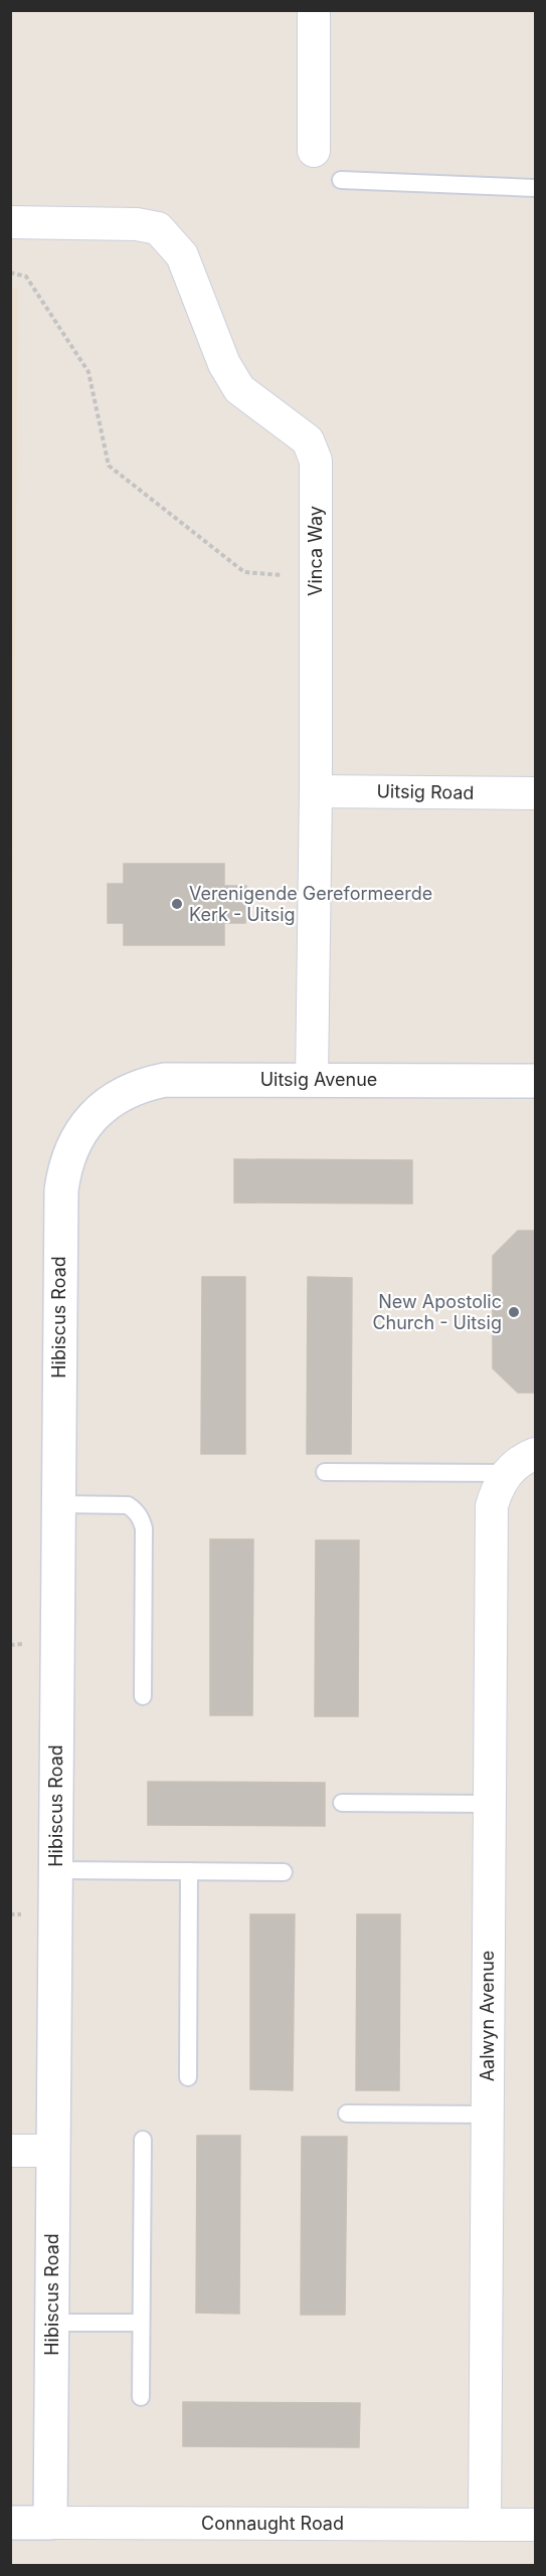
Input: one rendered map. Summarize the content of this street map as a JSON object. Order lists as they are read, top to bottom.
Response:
{
  "streets": {
    "street": [
      "Vinca Way",
      "Uitsig Road",
      "Uitsig Avenue",
      "Hibiscus Road",
      "Aalwyn Avenue",
      "Connaught Road"
    ]
  },
  "crossings": [
    ["Vinca Way", "Uitsig Road"],
    ["Vinca Way", "Uitsig Avenue"],
    ["Uitsig Avenue", "Hibiscus Road"],
    ["Hibiscus Road", "Connaught Road"],
    ["Aalwyn Avenue", "Connaught Road"]
  ],
  "places": ["Verenigende Gereformeerde Kerk - Uitsig", "New Apostolic Church - Uitsig"]
}
